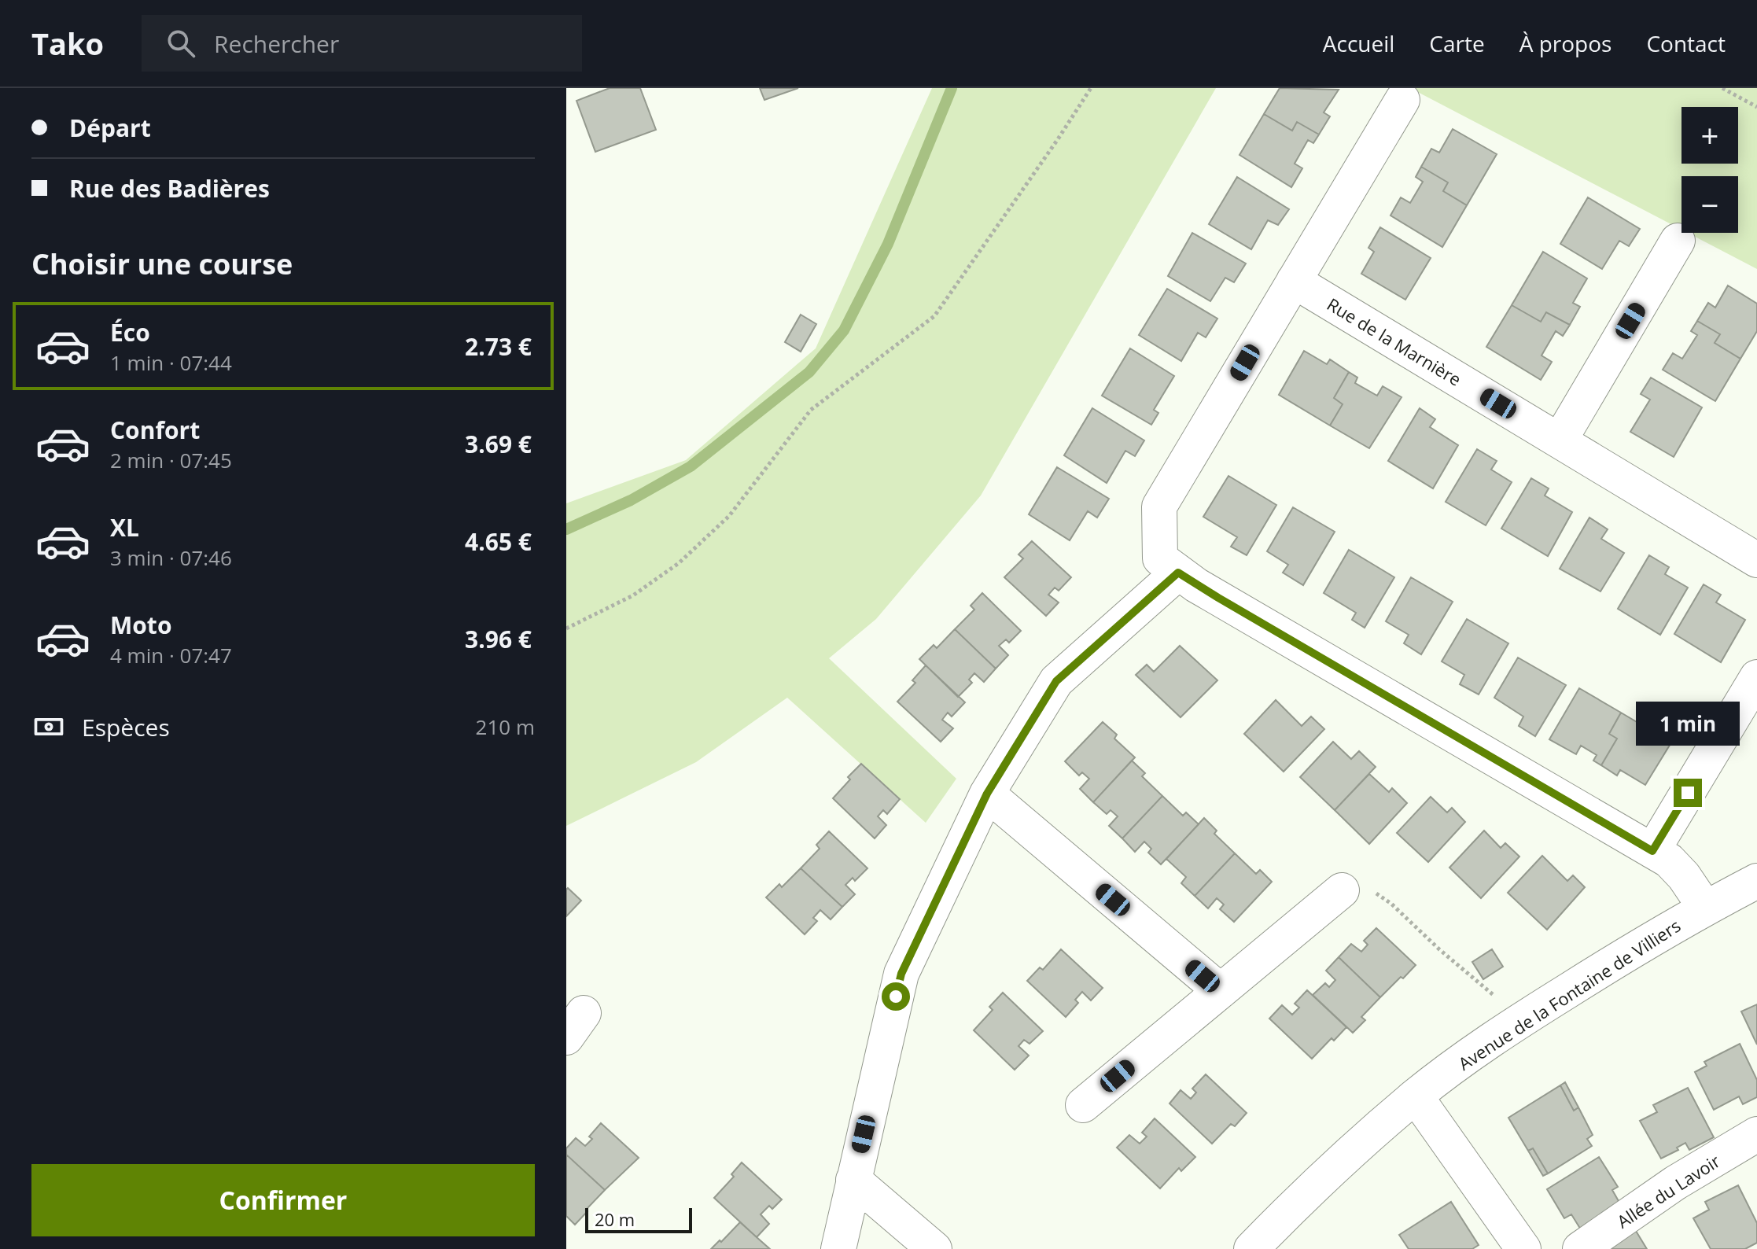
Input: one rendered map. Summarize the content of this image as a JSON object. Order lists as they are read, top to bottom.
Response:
{
  "streets": {
    "street": ["Rue de la Marnière", "Avenue de la Fontaine de Villiers", "Allée du Lavoir"]
  },
  "scale_bar": "20 m",
  "page": {
    "header": "Tako",
    "search": "Rechercher",
    "nav": [
      "Accueil",
      "Carte",
      "À propos",
      "Contact"
    ],
    "banner": ["Départ", "Rue des Badières"],
    "map_buttons": ["+", "−"],
    "heading": "Choisir une course",
    "list": [
      {
        "name": "Éco",
        "note": "1 min · 07:44",
        "value": "2.73 €"
      },
      {
        "name": "Confort",
        "note": "2 min · 07:45",
        "value": "3.69 €"
      },
      {
        "name": "XL",
        "note": "3 min · 07:46",
        "value": "4.65 €"
      },
      {
        "name": "Moto",
        "note": "4 min · 07:47",
        "value": "3.96 €"
      }
    ],
    "pay": ["Espèces", "210 m"],
    "bubble": "1 min",
    "buttons": "Confirmer",
    "scale": "20 m"
  }
}
